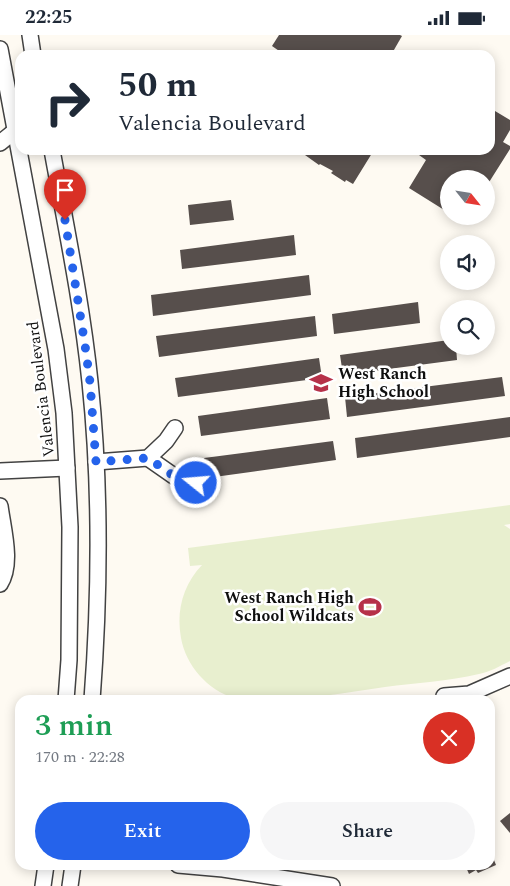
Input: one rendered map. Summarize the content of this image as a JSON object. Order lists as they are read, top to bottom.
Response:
{
  "streets": {
    "street": ["Valencia Boulevard"]
  },
  "places": {
    "school or university": ["West Ranch High School"],
    "sports": ["West Ranch High School Wildcats"]
  },
  "north": "bottom right",
  "page": {
    "status": "22:25",
    "turn": ["50 m", "Valencia Boulevard"],
    "heading": ["3 min", "170 m · 22:28"],
    "buttons": ["Exit", "Share"]
  }
}
